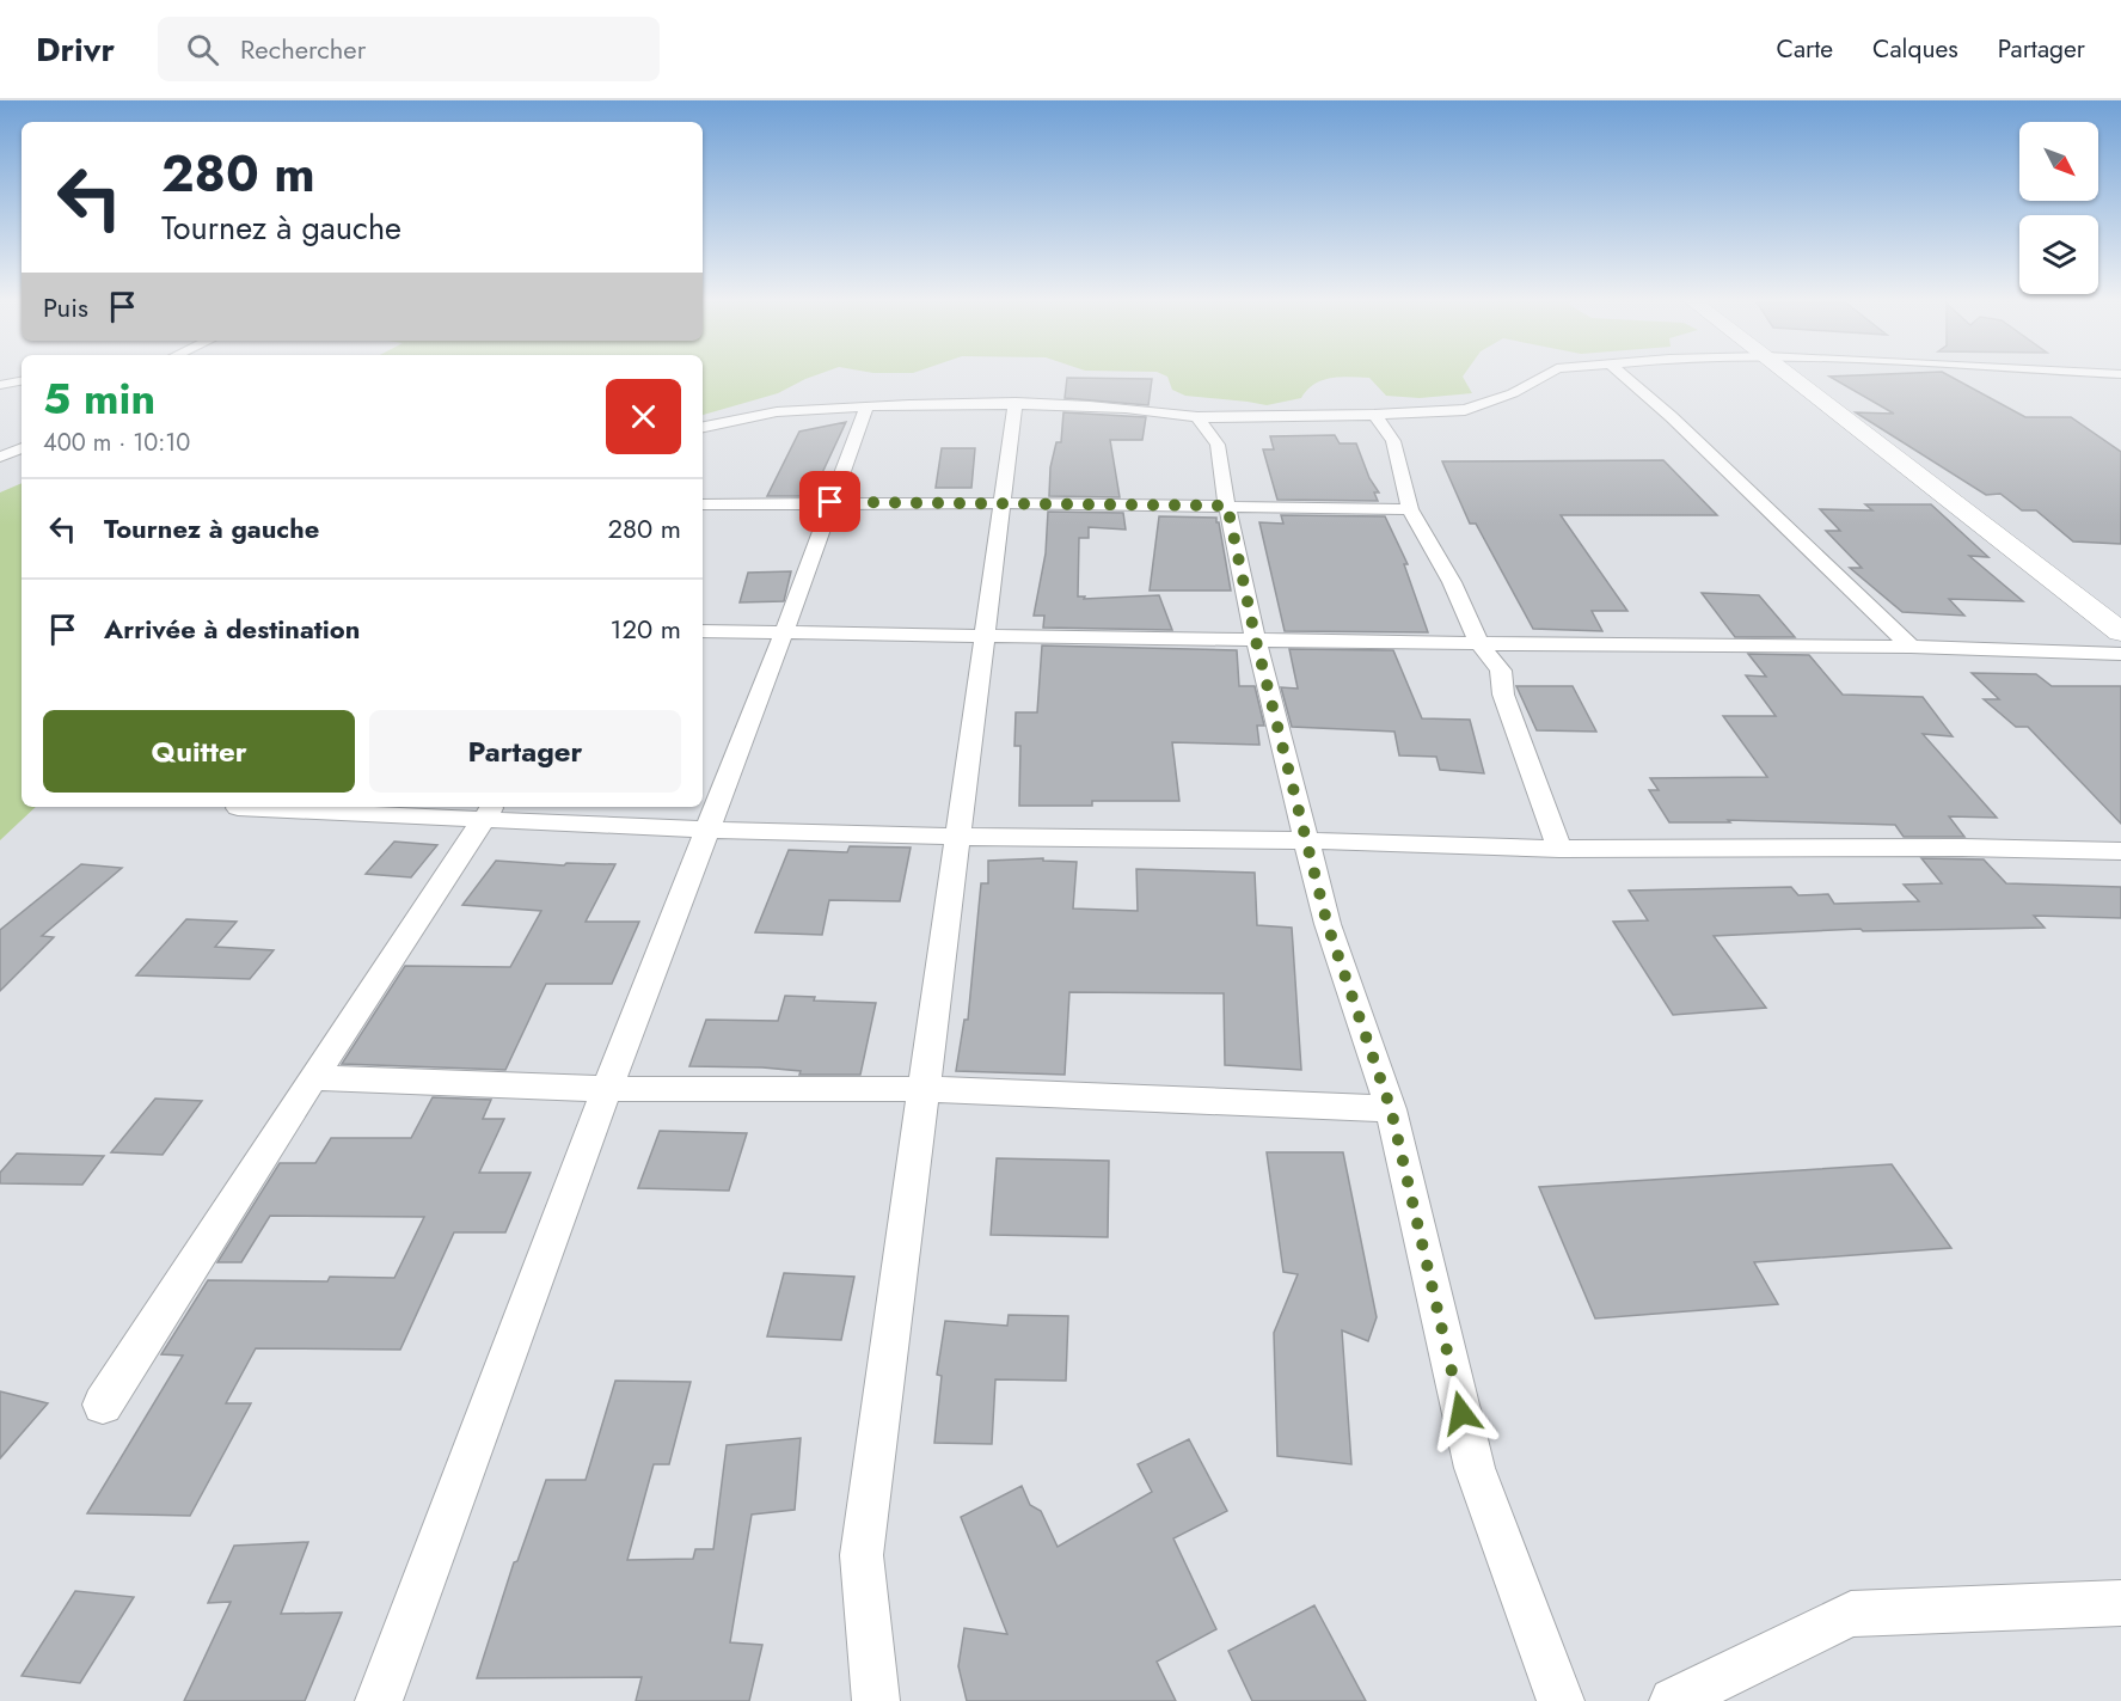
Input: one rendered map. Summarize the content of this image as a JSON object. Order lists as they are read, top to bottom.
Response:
{
  "north": "bottom right",
  "page": {
    "header": "Drivr",
    "search": "Rechercher",
    "nav": ["Carte", "Calques", "Partager"],
    "turn": ["280 m", "Tournez à gauche"],
    "then": "Puis",
    "heading": ["5 min", "400 m · 10:10"],
    "list": [
      {
        "name": "Tournez à gauche",
        "value": "280 m"
      },
      {
        "name": "Arrivée à destination",
        "value": "120 m"
      }
    ],
    "buttons": ["Quitter", "Partager"]
  }
}
